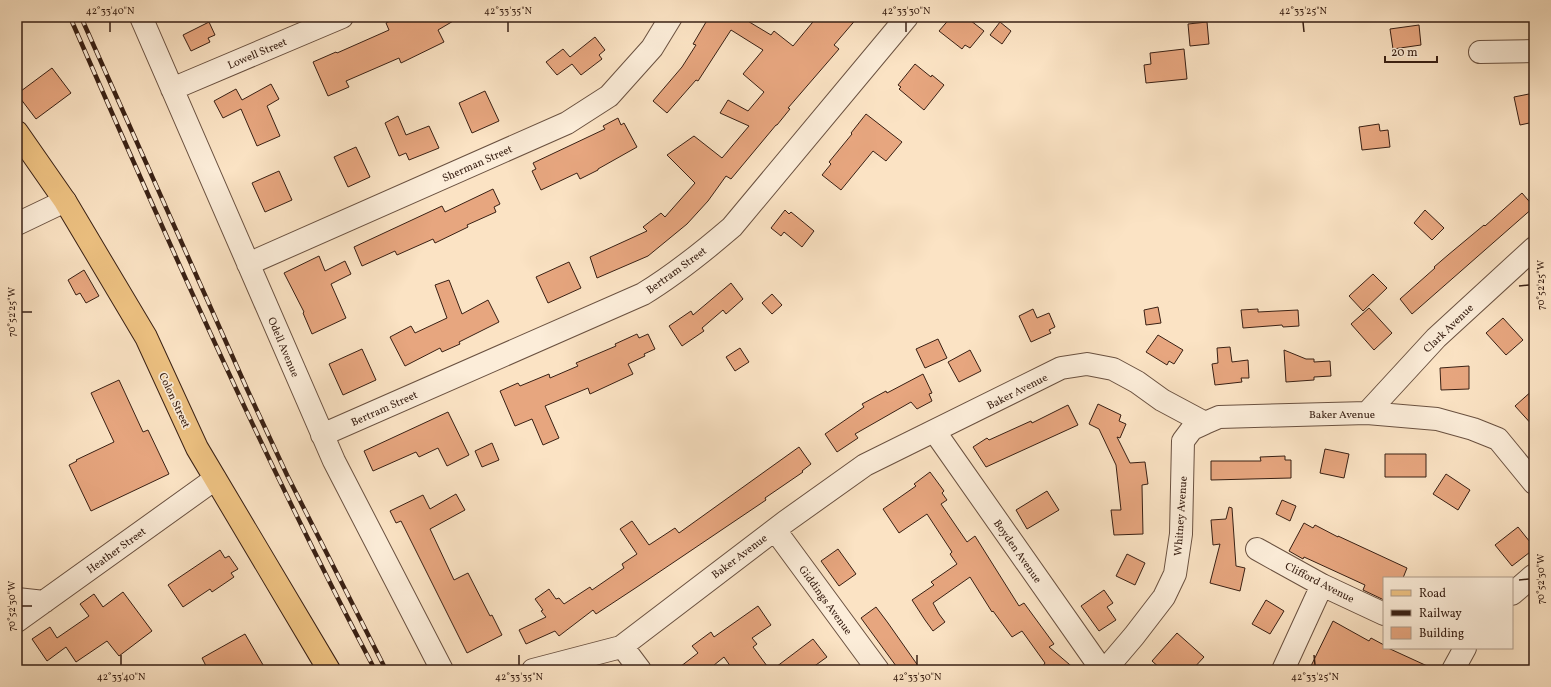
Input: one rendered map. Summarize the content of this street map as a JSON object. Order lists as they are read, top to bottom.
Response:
{
  "streets": {
    "main road": ["Colon Street"],
    "street": [
      "Lowell Street",
      "Sherman Street",
      "Bertram Street",
      "Clark Avenue",
      "Odell Avenue",
      "Baker Avenue",
      "Whitney Avenue",
      "Heather Street",
      "Boyden Avenue",
      "Clifford Avenue",
      "Giddings Avenue"
    ]
  },
  "crossings": [
    ["Lowell Street", "Odell Avenue"],
    ["Sherman Street", "Odell Avenue"],
    ["Bertram Street", "Odell Avenue"],
    ["Clark Avenue", "Baker Avenue"],
    ["Baker Avenue", "Whitney Avenue"],
    ["Baker Avenue", "Boyden Avenue"],
    ["Baker Avenue", "Giddings Avenue"],
    ["Colon Street", "Heather Street"]
  ],
  "legend": ["Road", "Railway", "Building"],
  "scale_bar": "20 m",
  "coordinates": [
    "42°33'40\"N",
    "42°33'35\"N",
    "42°33'30\"N",
    "42°33'25\"N",
    "70°52'25\"W",
    "70°52'30\"W"
  ]
}
